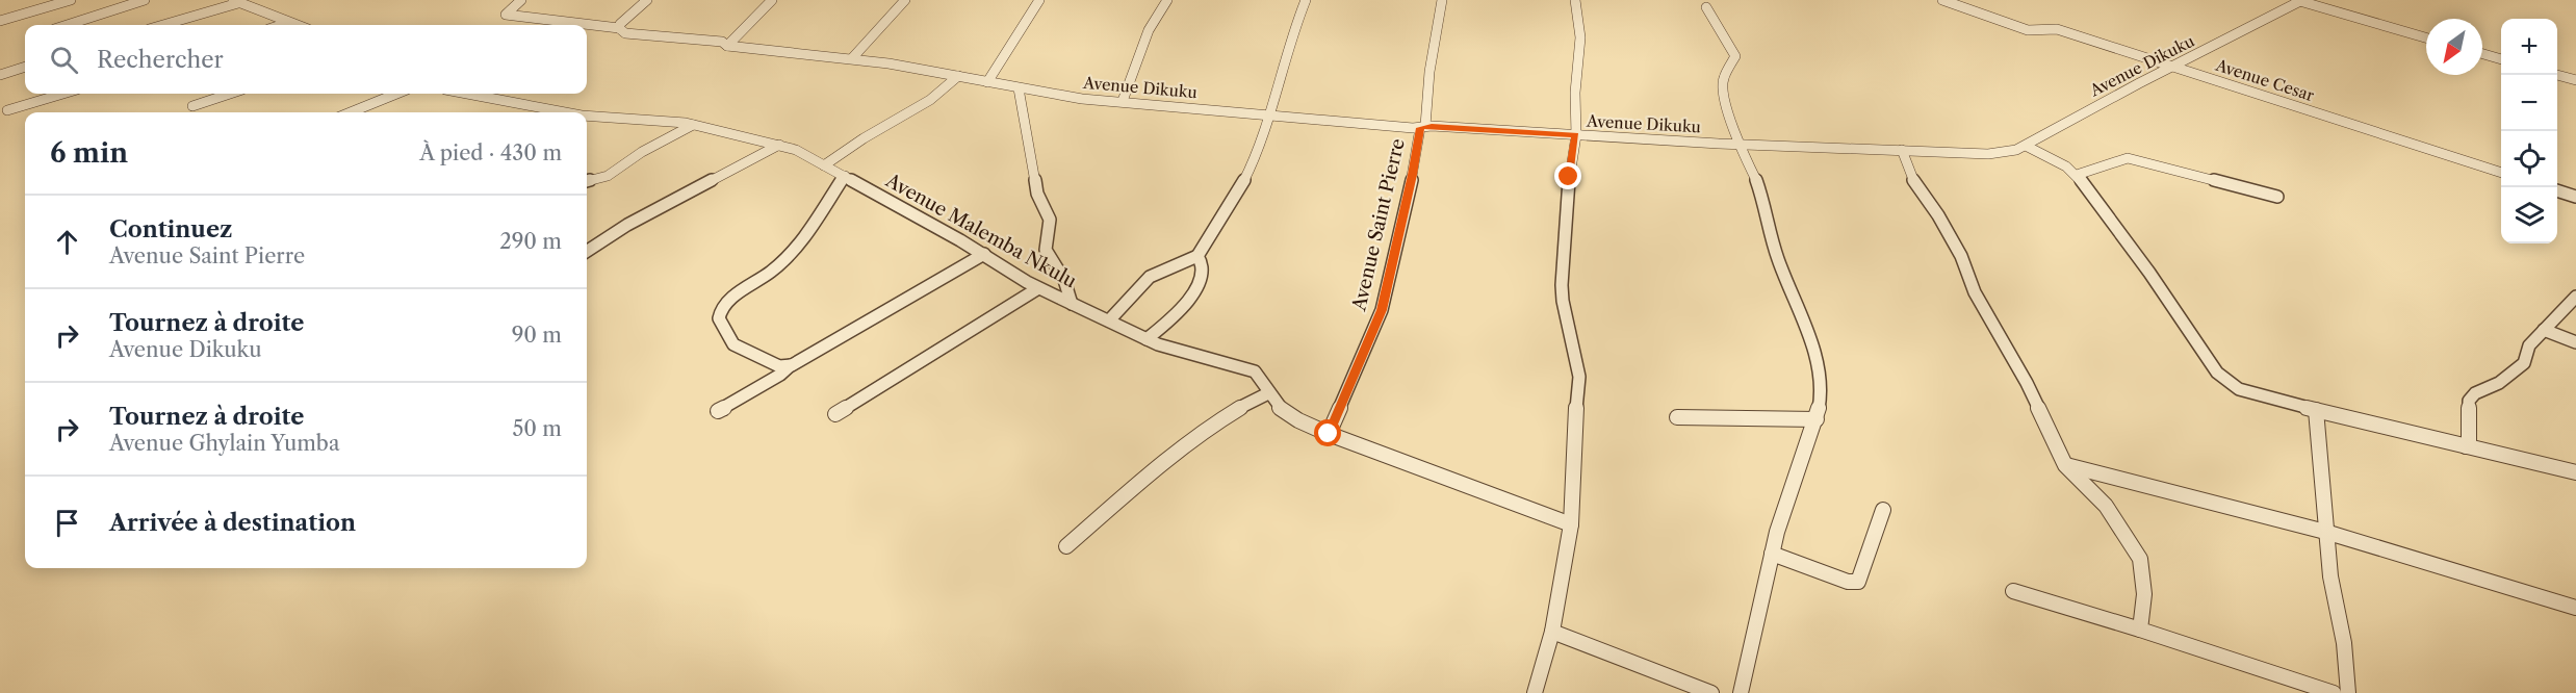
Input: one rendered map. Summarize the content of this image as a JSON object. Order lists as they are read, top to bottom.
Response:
{
  "streets": {
    "street": [
      "Avenue Dikuku",
      "Avenue Cesar",
      "Avenue Saint Pierre",
      "Avenue Malemba Nkulu"
    ]
  },
  "crossings": [
    ["Avenue Dikuku", "Avenue Cesar"],
    ["Avenue Dikuku", "Avenue Saint Pierre"],
    ["Avenue Saint Pierre", "Avenue Malemba Nkulu"]
  ],
  "north": "bottom left",
  "page": {
    "map_buttons": ["+", "−"],
    "search": "Rechercher",
    "heading": ["6 min", "À pied · 430 m"],
    "list": [
      ["Continuez", "Avenue Saint Pierre", "290 m"],
      ["Tournez à droite", "Avenue Dikuku", "90 m"],
      ["Tournez à droite", "Avenue Ghylain Yumba", "50 m"],
      "Arrivée à destination"
    ]
  }
}
